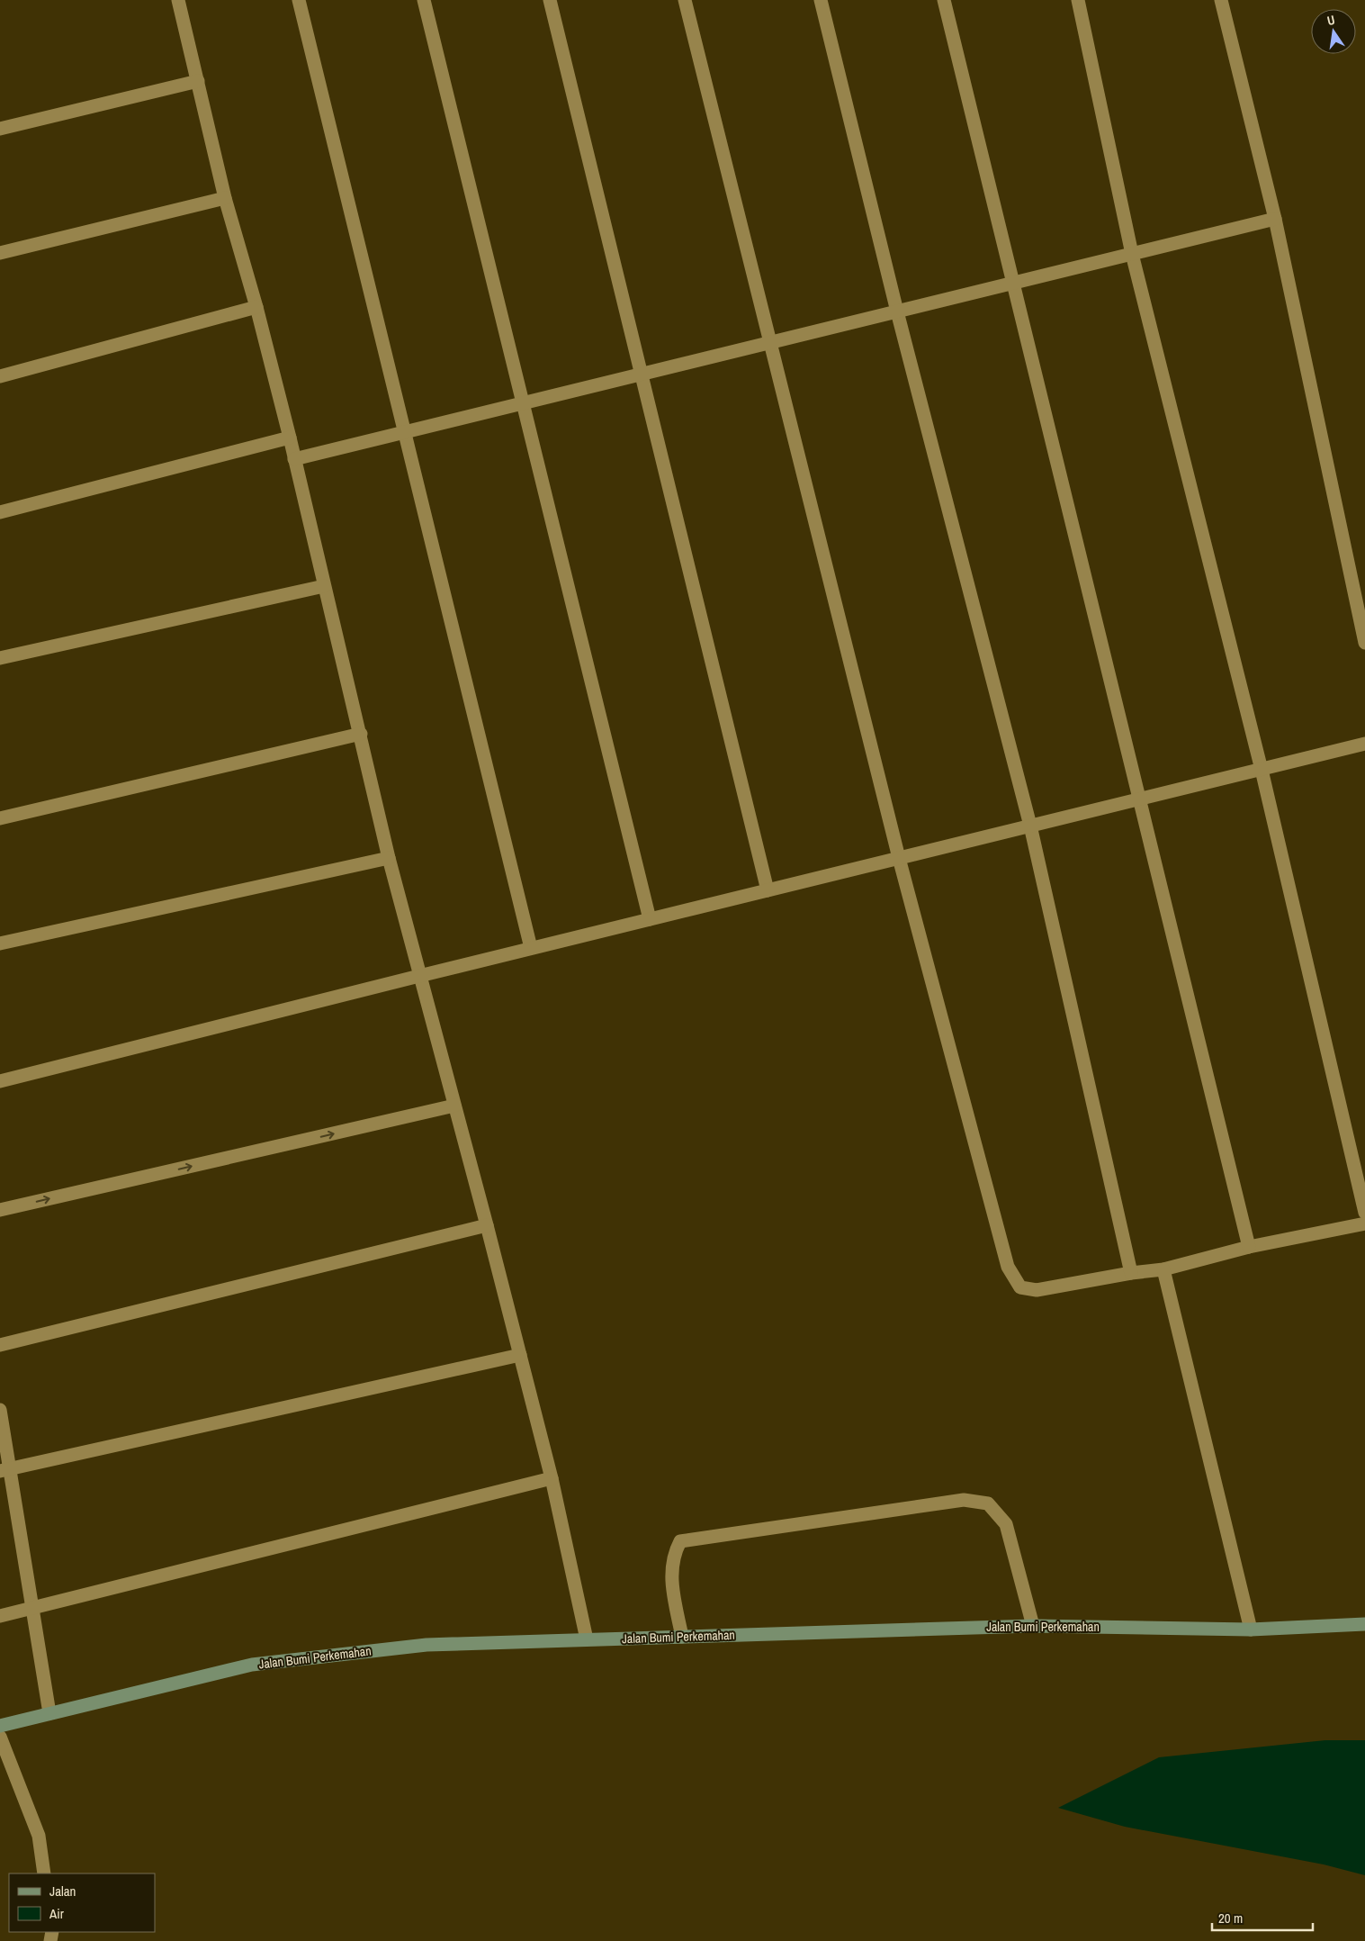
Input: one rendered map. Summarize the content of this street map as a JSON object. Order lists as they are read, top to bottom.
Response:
{
  "streets": {
    "street": ["Jalan Bumi Perkemahan"]
  },
  "legend": ["Jalan", "Air"],
  "scale_bar": "20 m",
  "north": "top"
}
